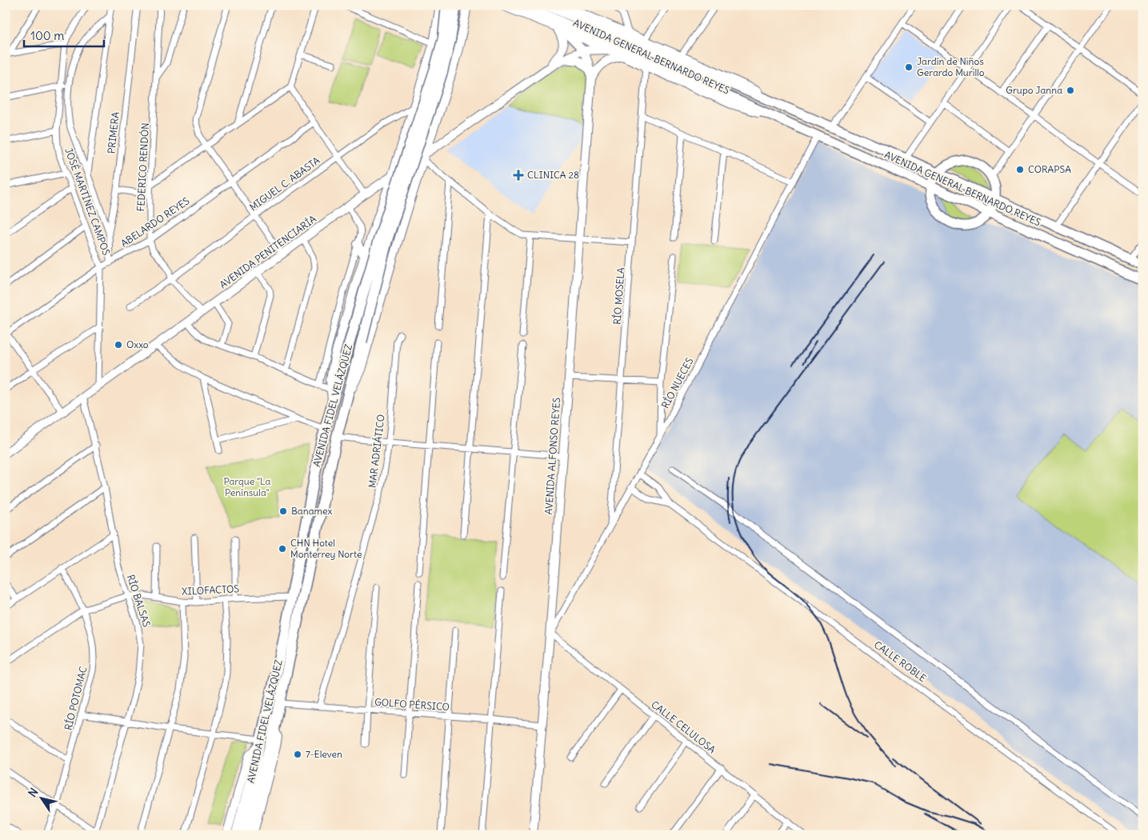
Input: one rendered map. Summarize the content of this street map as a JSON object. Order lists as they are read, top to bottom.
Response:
{
  "streets": {
    "highway": ["AVENIDA FIDEL VELÁZQUEZ"],
    "main road": ["AVENIDA GENERAL BERNARDO REYES"],
    "street": [
      "PRIMERA",
      "FEDERICO RENDÓN",
      "MIGUEL C. ABASTA",
      "JOSÉ MARTÍNEZ CAMPOS",
      "ABELARDO REYES",
      "AVENIDA PENITENCIARÍA",
      "RÍO MOSELA",
      "RÍO NUECES",
      "MAR ADRIÁTICO",
      "AVENIDA ALFONSO REYES",
      "XILOFACTOS",
      "RÍO BALSAS",
      "CALLE ROBLE",
      "RÍO POTOMAC",
      "GOLFO PÉRSICO",
      "CALLE CELULOSA"
    ]
  },
  "crossings": [
    ["AVENIDA GENERAL BERNARDO REYES", "AVENIDA PENITENCIARÍA"],
    ["AVENIDA GENERAL BERNARDO REYES", "RÍO MOSELA"],
    ["AVENIDA GENERAL BERNARDO REYES", "RÍO NUECES"],
    ["AVENIDA GENERAL BERNARDO REYES", "AVENIDA ALFONSO REYES"],
    ["PRIMERA", "ABELARDO REYES"],
    ["FEDERICO RENDÓN", "MIGUEL C. ABASTA"],
    ["FEDERICO RENDÓN", "ABELARDO REYES"],
    ["FEDERICO RENDÓN", "AVENIDA PENITENCIARÍA"],
    ["JOSÉ MARTÍNEZ CAMPOS", "ABELARDO REYES"],
    ["JOSÉ MARTÍNEZ CAMPOS", "AVENIDA PENITENCIARÍA"],
    ["AVENIDA PENITENCIARÍA", "AVENIDA ALFONSO REYES"],
    ["AVENIDA PENITENCIARÍA", "RÍO BALSAS"],
    ["RÍO MOSELA", "RÍO NUECES"],
    ["RÍO NUECES", "AVENIDA ALFONSO REYES"],
    ["RÍO NUECES", "CALLE ROBLE"],
    ["RÍO NUECES", "CALLE CELULOSA"],
    ["AVENIDA FIDEL VELÁZQUEZ", "XILOFACTOS"],
    ["AVENIDA FIDEL VELÁZQUEZ", "GOLFO PÉRSICO"],
    ["MAR ADRIÁTICO", "GOLFO PÉRSICO"],
    ["AVENIDA ALFONSO REYES", "GOLFO PÉRSICO"],
    ["AVENIDA ALFONSO REYES", "CALLE CELULOSA"],
    ["XILOFACTOS", "RÍO BALSAS"],
    ["XILOFACTOS", "RÍO POTOMAC"]
  ],
  "parks": ["Parque \"La Península\""],
  "places": {
    "other": [
      "Jardín de Niños Gerardo Murillo",
      "Grupo Janna",
      "CORAPSA",
      "Oxxo",
      "Banamex",
      "CHN Hotel Monterrey Norte",
      "7-Eleven"
    ],
    "health": ["CLINICA 28"]
  },
  "scale_bar": "100 m",
  "north": "top left"
}
